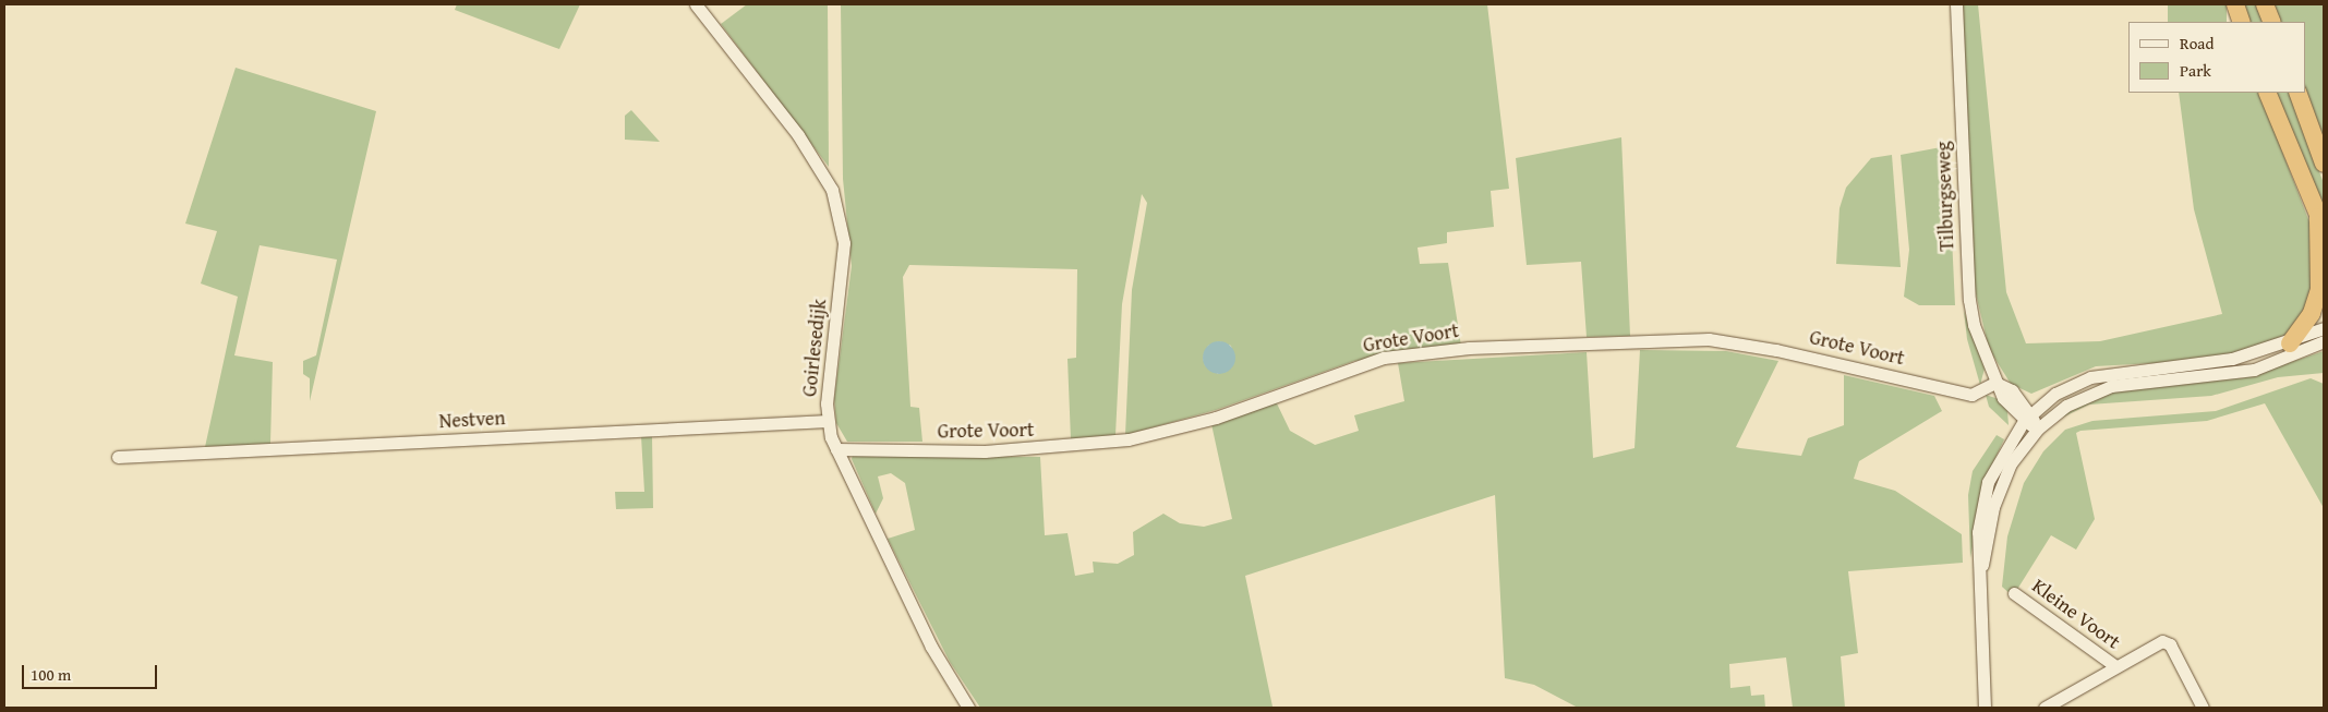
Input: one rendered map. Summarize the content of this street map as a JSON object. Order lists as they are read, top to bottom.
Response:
{
  "streets": {
    "street": [
      "Tilburgseweg",
      "Grote Voort",
      "Goirlesedijk",
      "Nestven",
      "Kleine Voort"
    ]
  },
  "crossings": [
    ["Tilburgseweg", "Grote Voort"],
    ["Grote Voort", "Goirlesedijk"],
    ["Goirlesedijk", "Nestven"]
  ],
  "legend": ["Road", "Park"],
  "scale_bar": "100 m"
}
